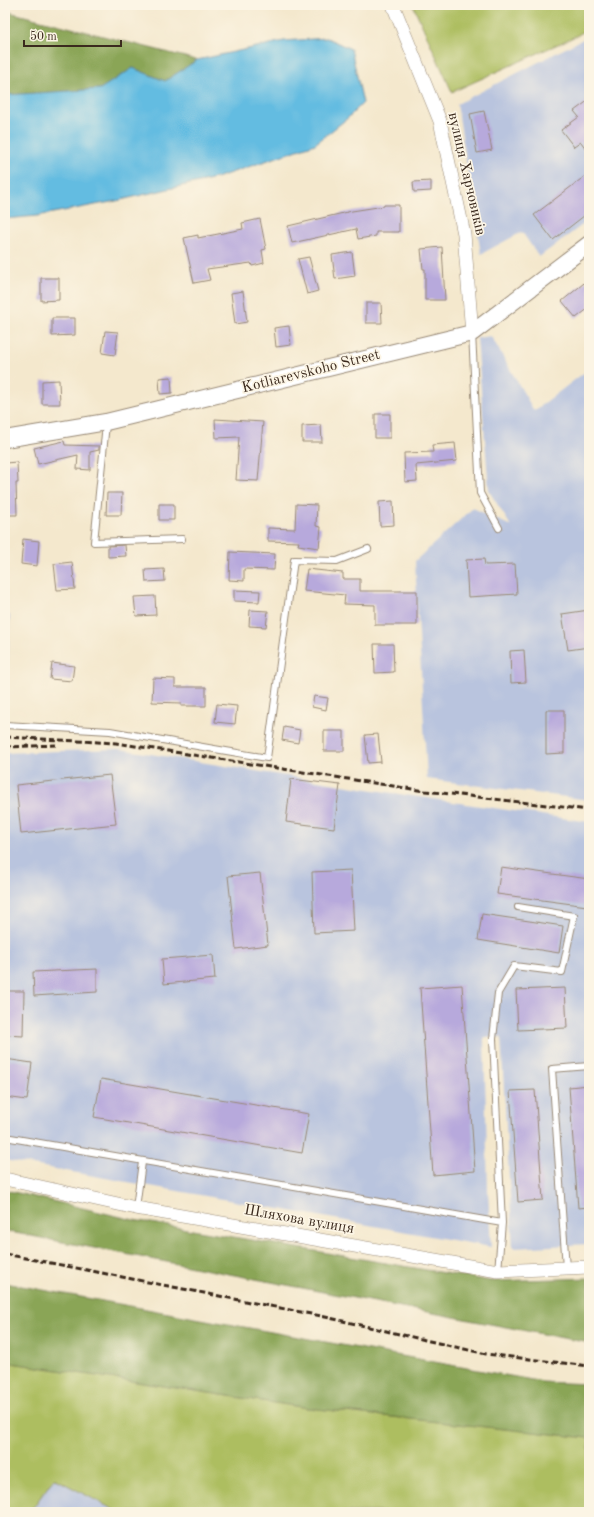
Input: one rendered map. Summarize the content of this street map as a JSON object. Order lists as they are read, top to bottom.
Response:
{
  "streets": {
    "street": ["вулиця Харчовиків", "Kotliarevskoho Street", "Шляхова вулиця"]
  },
  "crossings": [
    ["вулиця Харчовиків", "Kotliarevskoho Street"]
  ],
  "scale_bar": "50 m"
}
